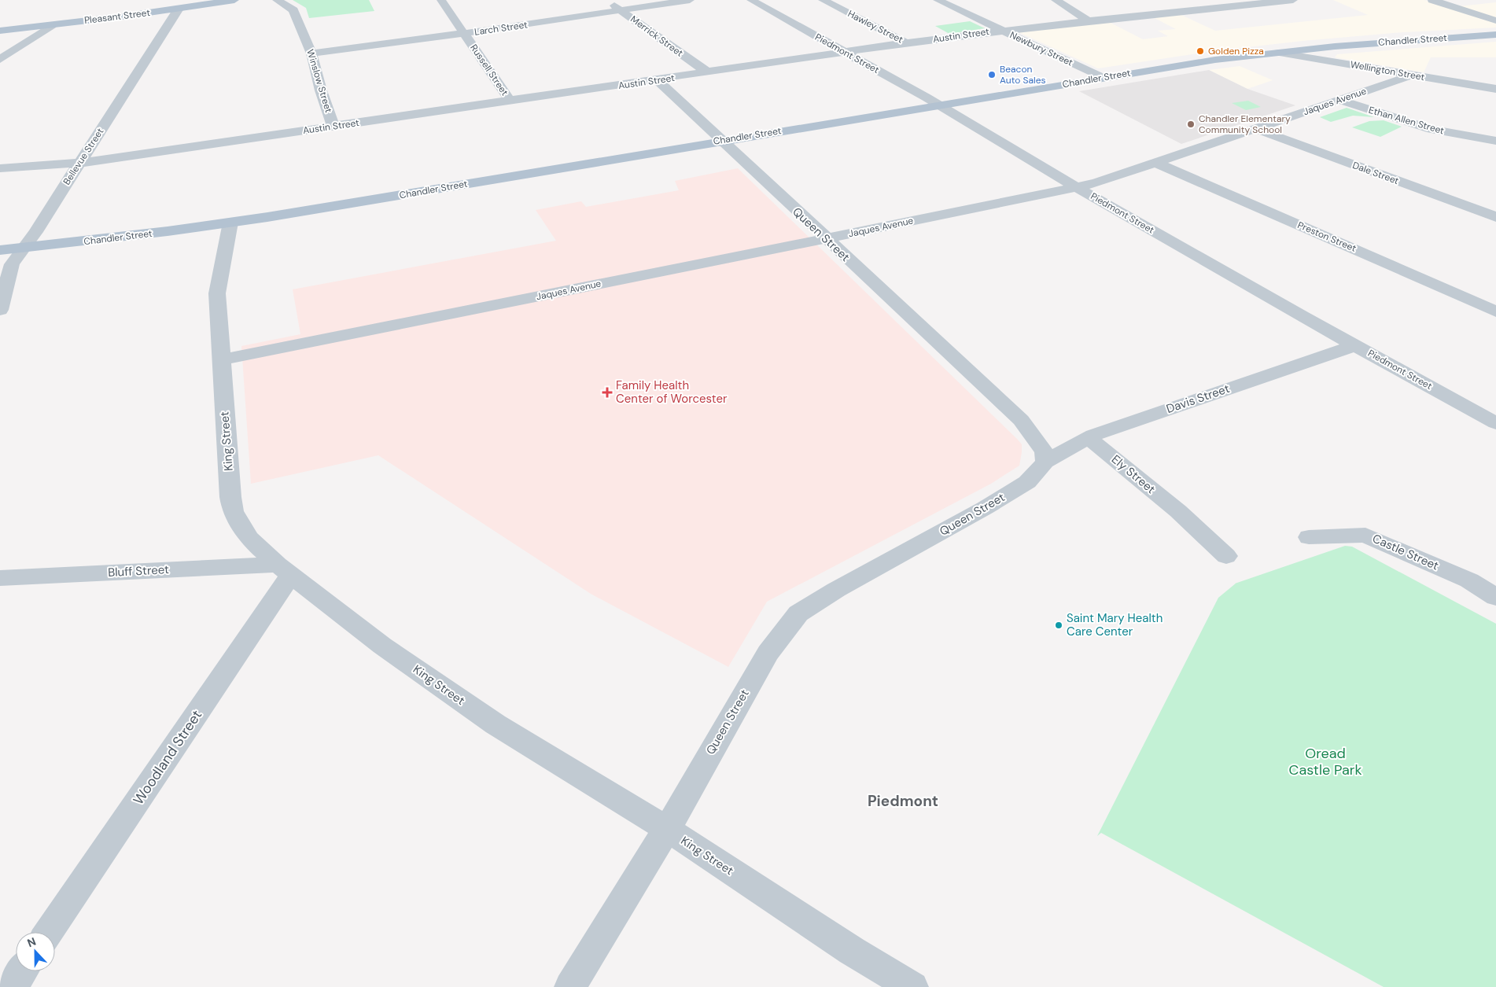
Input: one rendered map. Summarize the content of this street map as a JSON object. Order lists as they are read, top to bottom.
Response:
{
  "streets": {
    "main road": ["Pleasant Street", "Chandler Street"],
    "street": [
      "Hawley Street",
      "Larch Street",
      "Austin Street",
      "Merrick Street",
      "Newbury Street",
      "Piedmont Street",
      "Russell Street",
      "Wellington Street",
      "Winslow Street",
      "Jaques Avenue",
      "Ethan Allen Street",
      "Bellevue Street",
      "Dale Street",
      "Queen Street",
      "Preston Street",
      "Davis Street",
      "King Street",
      "Ely Street",
      "Castle Street",
      "Bluff Street",
      "Woodland Street"
    ]
  },
  "crossings": [
    ["Pleasant Street", "Bellevue Street"],
    ["Hawley Street", "Austin Street"],
    ["Larch Street", "Merrick Street"],
    ["Larch Street", "Russell Street"],
    ["Larch Street", "Winslow Street"],
    ["Austin Street", "Merrick Street"],
    ["Austin Street", "Newbury Street"],
    ["Austin Street", "Piedmont Street"],
    ["Austin Street", "Russell Street"],
    ["Austin Street", "Winslow Street"],
    ["Austin Street", "Bellevue Street"],
    ["Austin Street", "Queen Street"],
    ["Chandler Street", "Newbury Street"],
    ["Chandler Street", "Piedmont Street"],
    ["Chandler Street", "Wellington Street"],
    ["Chandler Street", "Bellevue Street"],
    ["Chandler Street", "Queen Street"],
    ["Chandler Street", "King Street"],
    ["Piedmont Street", "Jaques Avenue"],
    ["Piedmont Street", "Davis Street"],
    ["Wellington Street", "Jaques Avenue"],
    ["Jaques Avenue", "Ethan Allen Street"],
    ["Jaques Avenue", "Dale Street"],
    ["Jaques Avenue", "Queen Street"],
    ["Jaques Avenue", "Preston Street"],
    ["Jaques Avenue", "King Street"],
    ["Queen Street", "Davis Street"],
    ["Queen Street", "King Street"],
    ["Davis Street", "Ely Street"],
    ["King Street", "Bluff Street"],
    ["King Street", "Woodland Street"],
    ["Bluff Street", "Woodland Street"]
  ],
  "districts": ["Piedmont"],
  "parks": ["Oread Castle Park"],
  "places": {
    "other": [
      "Golden Pizza",
      "Beacon Auto Sales",
      "Chandler Elementary Community School",
      "Saint Mary Health Care Center"
    ],
    "health": ["Family Health Center of Worcester"]
  },
  "north": "top"
}
